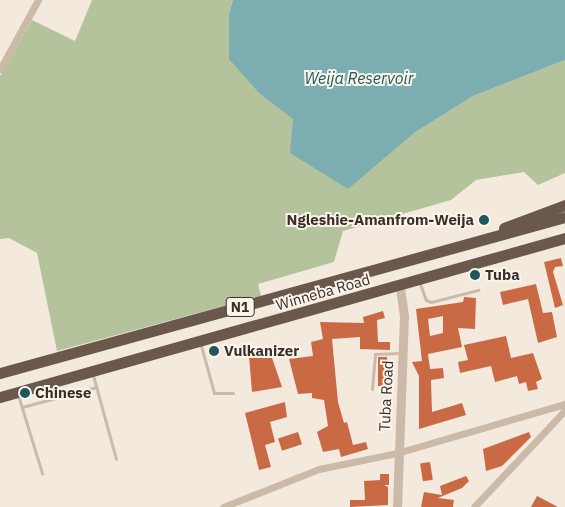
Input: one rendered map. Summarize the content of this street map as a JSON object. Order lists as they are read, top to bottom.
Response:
{
  "streets": {
    "highway": ["Winneba Road", "N1"],
    "street": ["Tuba Road"]
  },
  "crossings": [
    ["Winneba Road", "Tuba Road"]
  ],
  "water": ["Weija Reservoir"],
  "places": [
    "Ngleshie-Amanfrom-Weija",
    "Tuba",
    "Vulkanizer",
    "Chinese"
  ]
}
